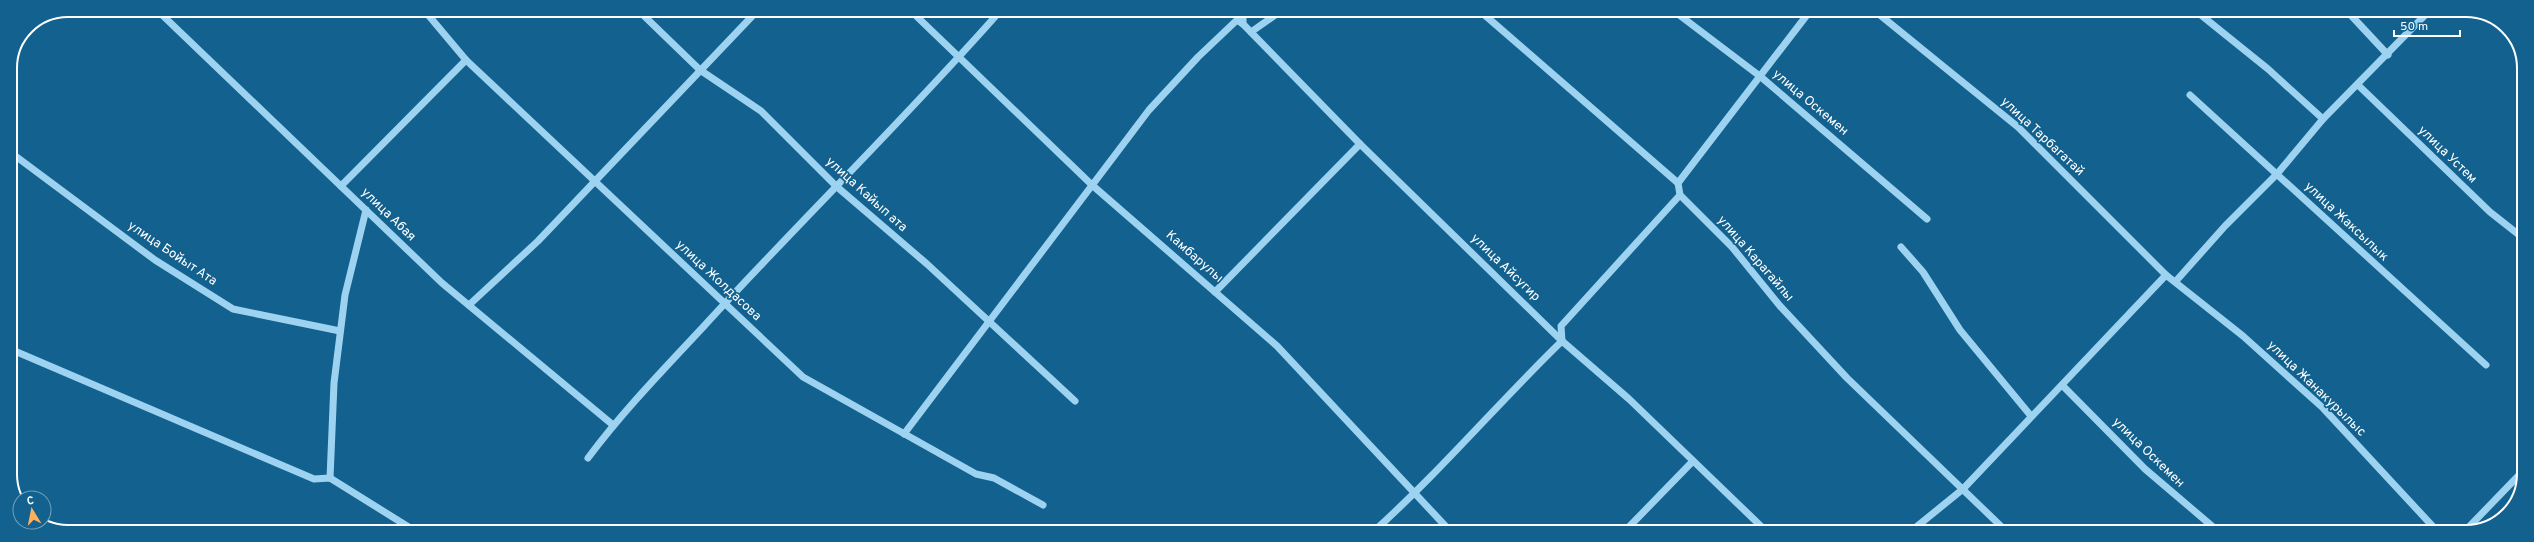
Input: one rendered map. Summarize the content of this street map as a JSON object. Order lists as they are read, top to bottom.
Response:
{
  "streets": {
    "street": [
      "улица Оскемен",
      "улица Тарбагатай",
      "улица Устем",
      "улица Кайып ата",
      "улица Абая",
      "улица Жаксылык",
      "улица Бойыт Ата",
      "Камбарулы",
      "улица Карагайлы",
      "улица Айсугир",
      "улица Жолдасова",
      "улица Жанакурылыс"
    ]
  },
  "crossings": [
    ["улица Тарбагатай", "улица Жанакурылыс"]
  ],
  "scale_bar": "50 m",
  "north": "top"
}
